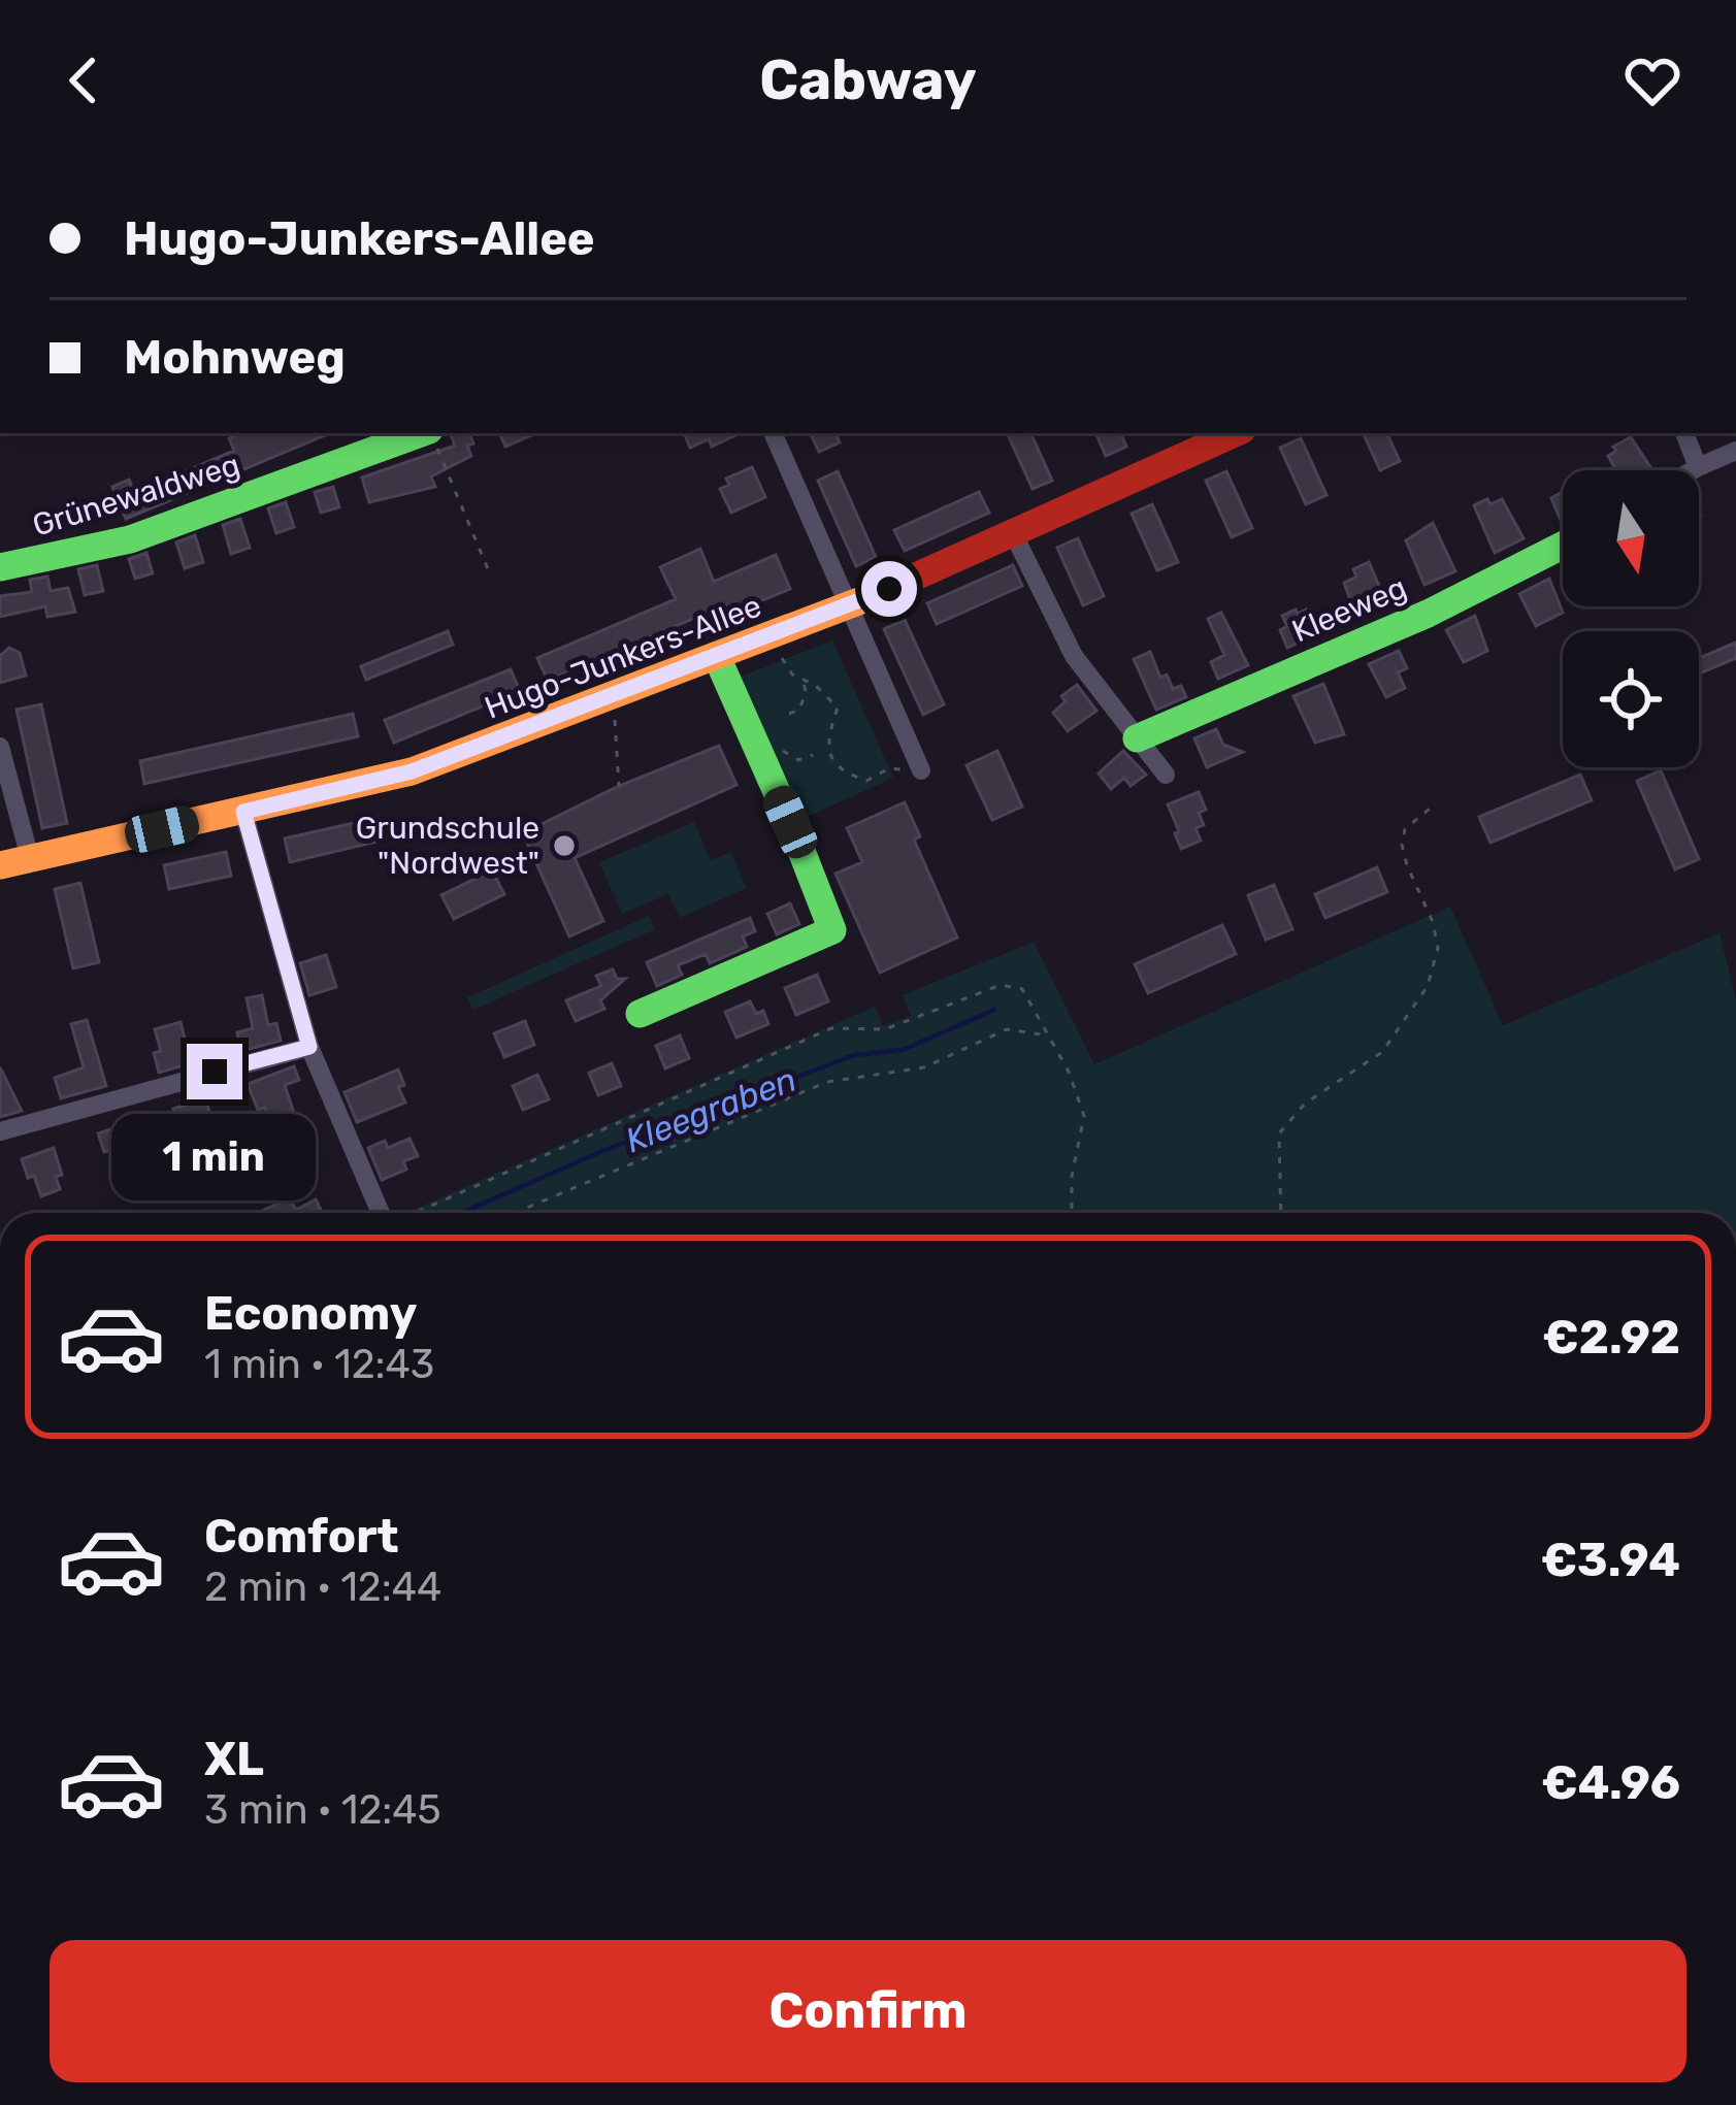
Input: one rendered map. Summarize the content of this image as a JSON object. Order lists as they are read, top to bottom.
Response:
{
  "streets": {
    "street": ["Grünewaldweg", "Kleeweg", "Hugo-Junkers-Allee"]
  },
  "water": ["Kleegraben"],
  "places": ["Grundschule \"Nordwest\""],
  "north": "bottom",
  "page": {
    "header": "Cabway",
    "banner": ["Hugo-Junkers-Allee", "Mohnweg"],
    "bubble": "1 min",
    "list": [
      {
        "name": "Economy",
        "note": "1 min · 12:43",
        "value": "€2.92"
      },
      {
        "name": "Comfort",
        "note": "2 min · 12:44",
        "value": "€3.94"
      },
      {
        "name": "XL",
        "note": "3 min · 12:45",
        "value": "€4.96"
      }
    ],
    "buttons": "Confirm"
  }
}
